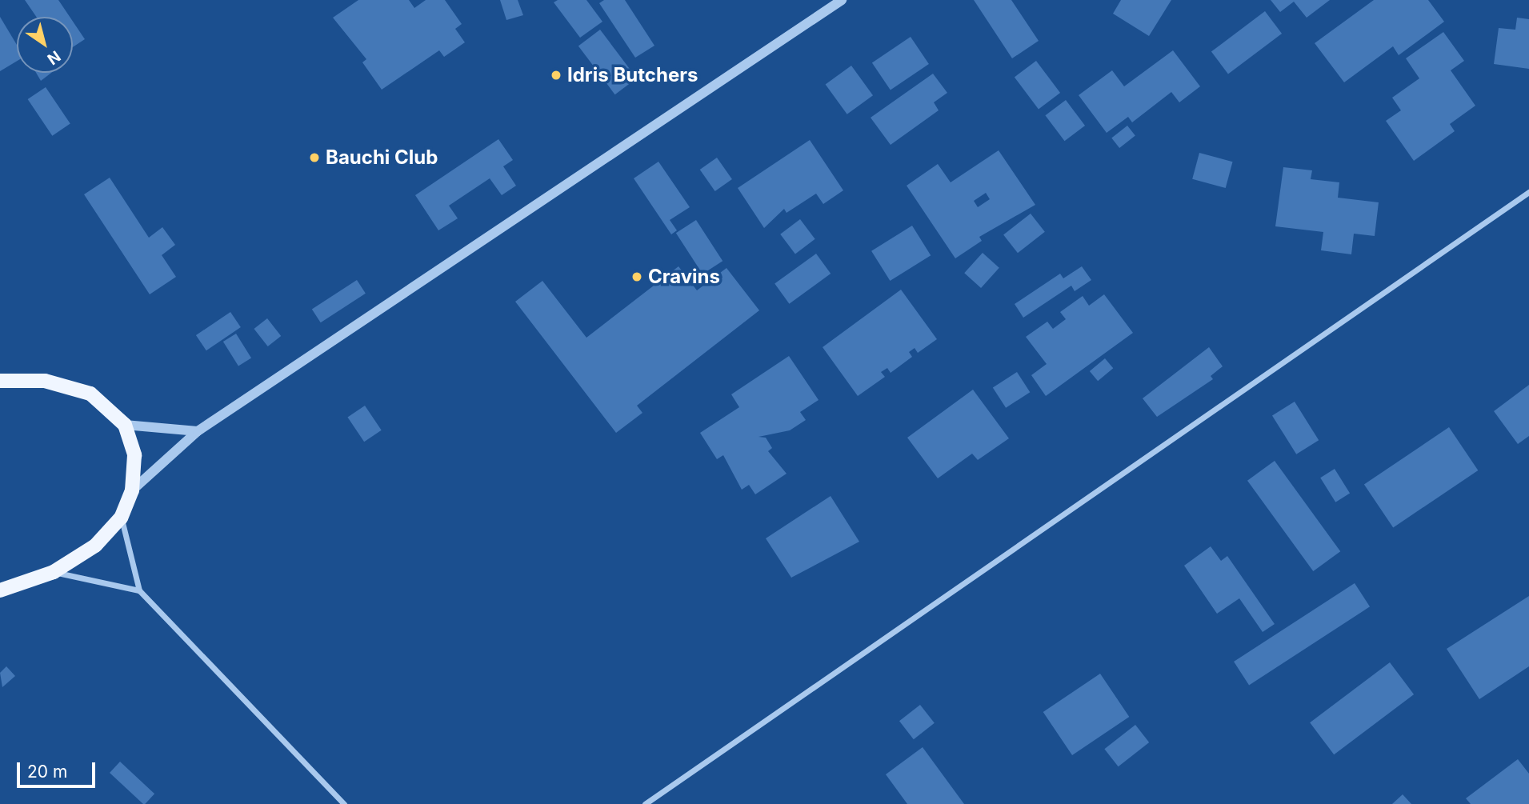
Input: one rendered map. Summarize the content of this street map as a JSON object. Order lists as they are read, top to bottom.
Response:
{
  "places": ["Idris Butchers", "Bauchi Club", "Cravins"],
  "scale_bar": "20 m",
  "north": "bottom right"
}
